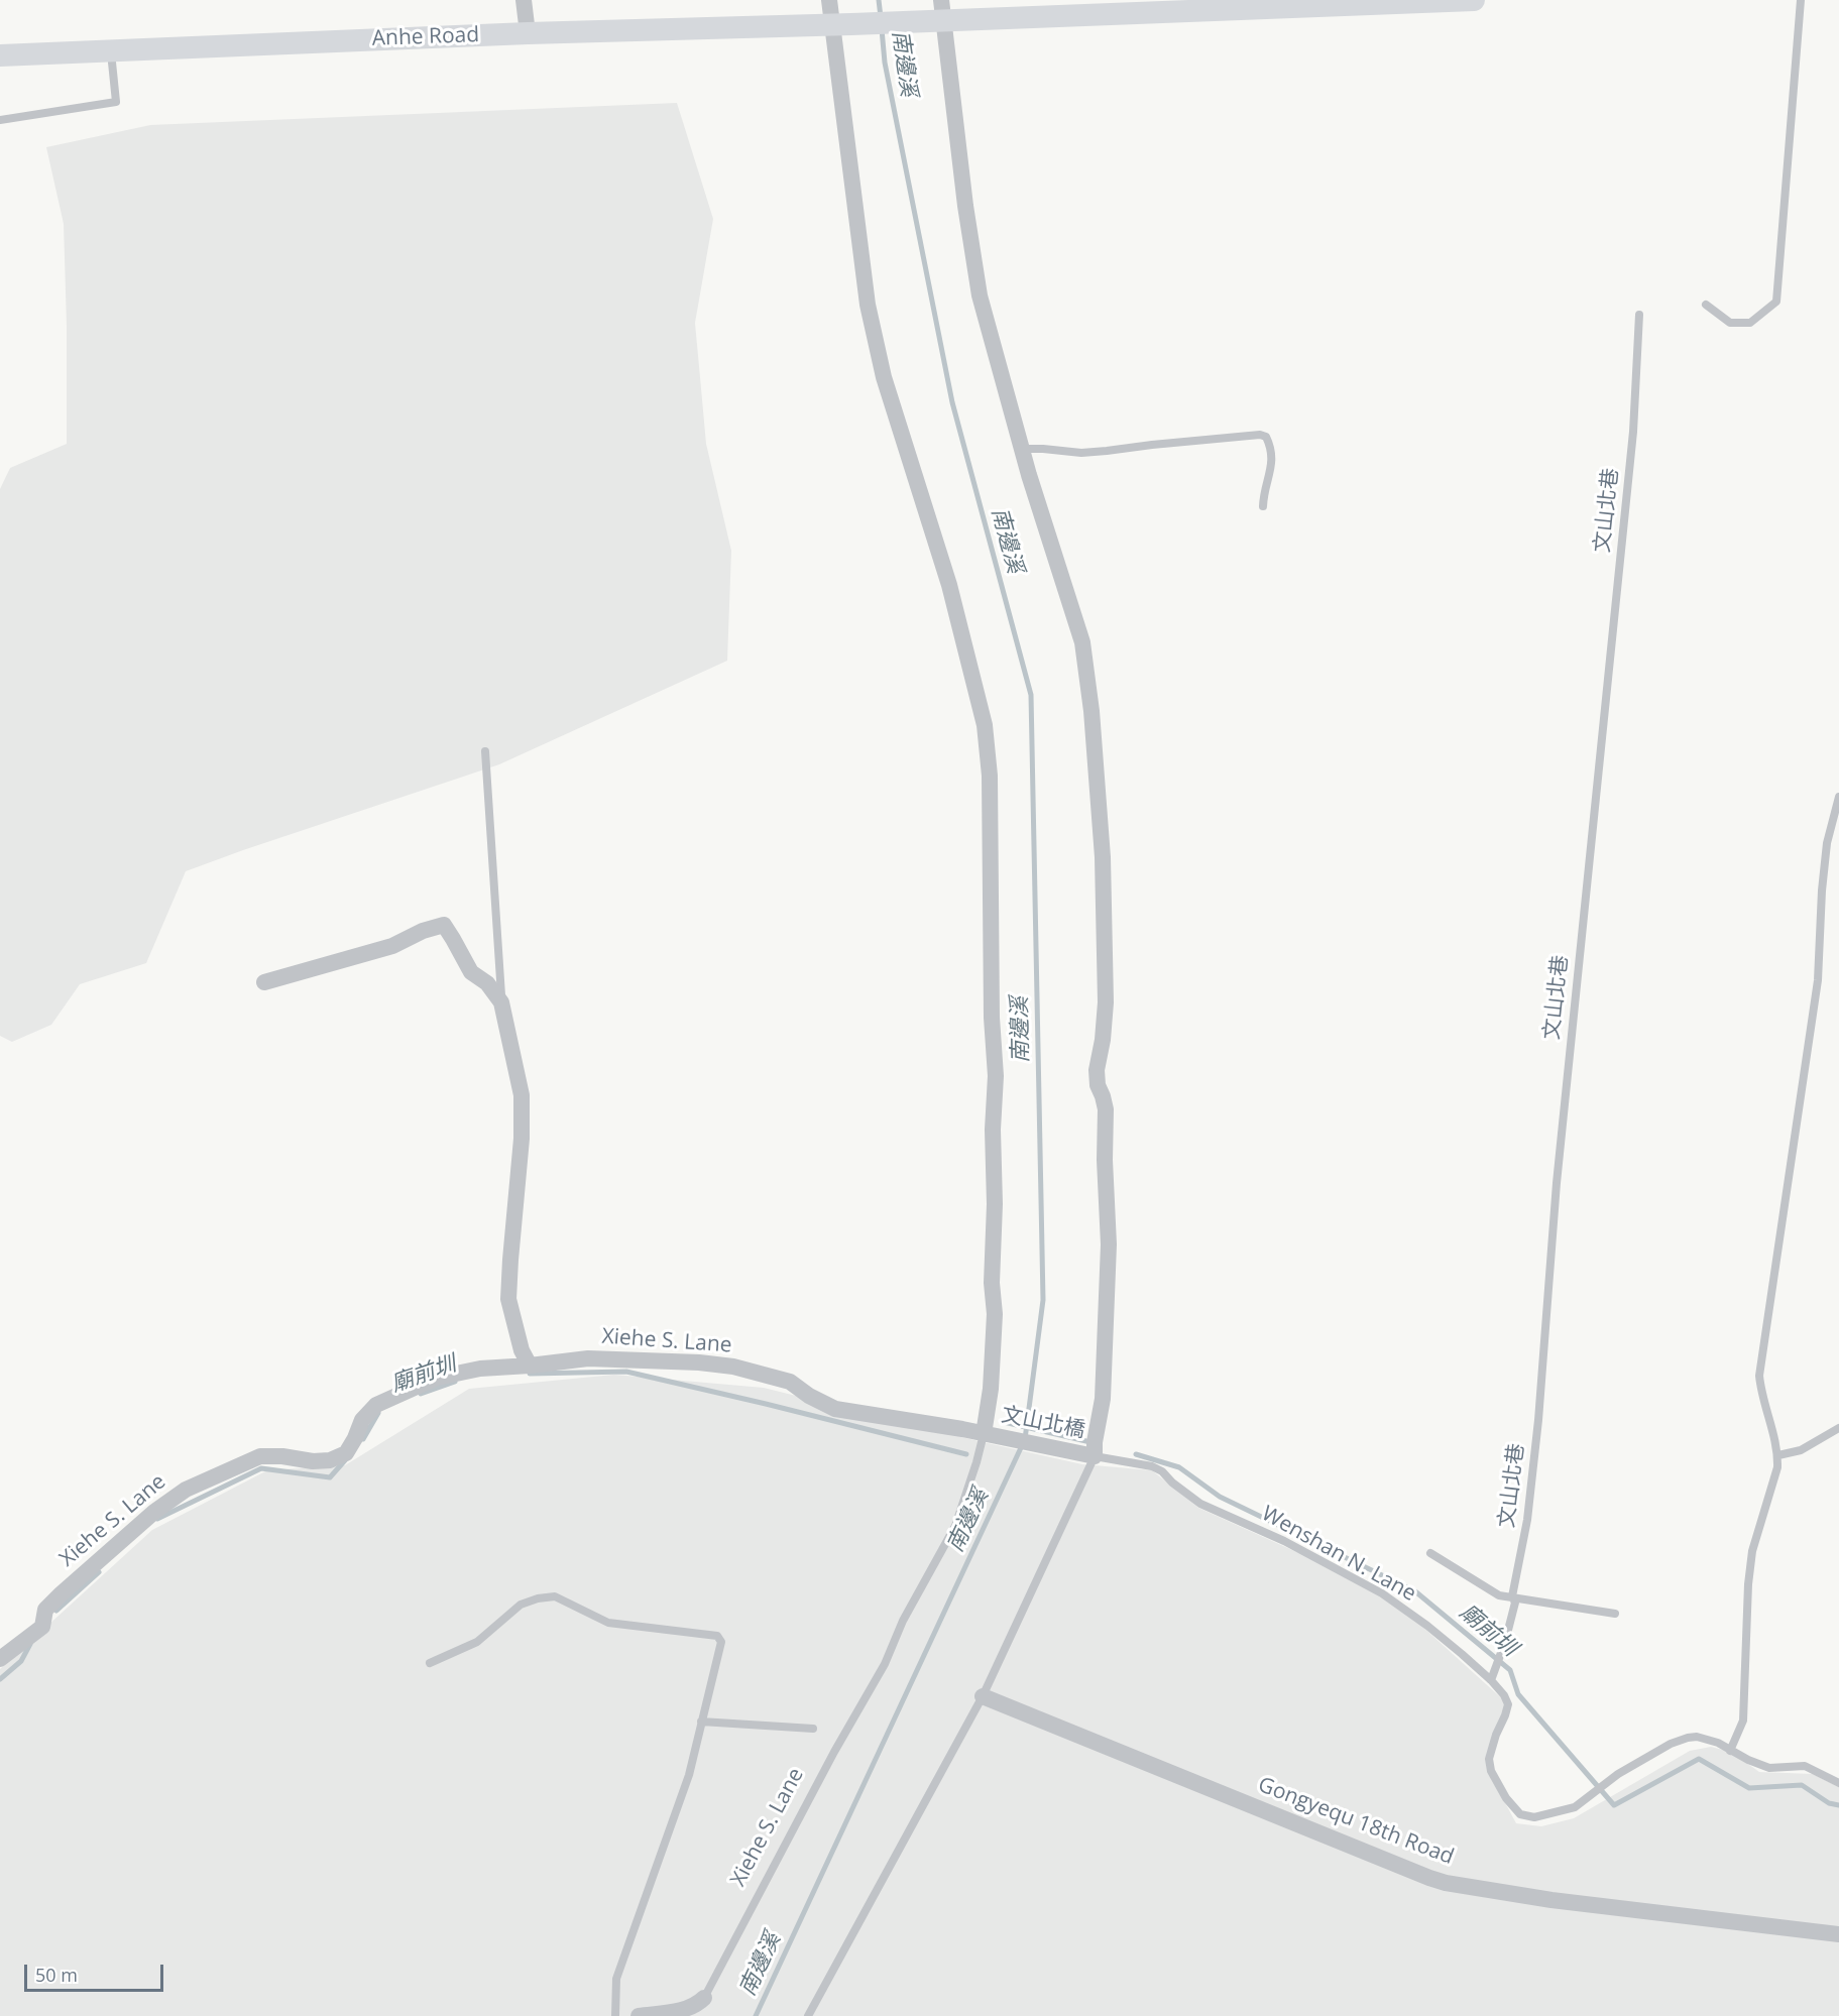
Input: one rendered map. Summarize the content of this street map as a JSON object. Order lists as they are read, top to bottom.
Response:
{
  "streets": {
    "main road": ["Anhe Road"],
    "street": ["Xiehe S. Lane", "文山北橋", "Gongyequ 18th Road"],
    "lane": ["文山北巷", "Wenshan N. Lane"]
  },
  "crossings": [
    ["文山北巷", "Wenshan N. Lane"],
    ["Xiehe S. Lane", "文山北橋"],
    ["文山北橋", "Wenshan N. Lane"]
  ],
  "water": ["南邊溪", "廟前圳"],
  "scale_bar": "50 m"
}
